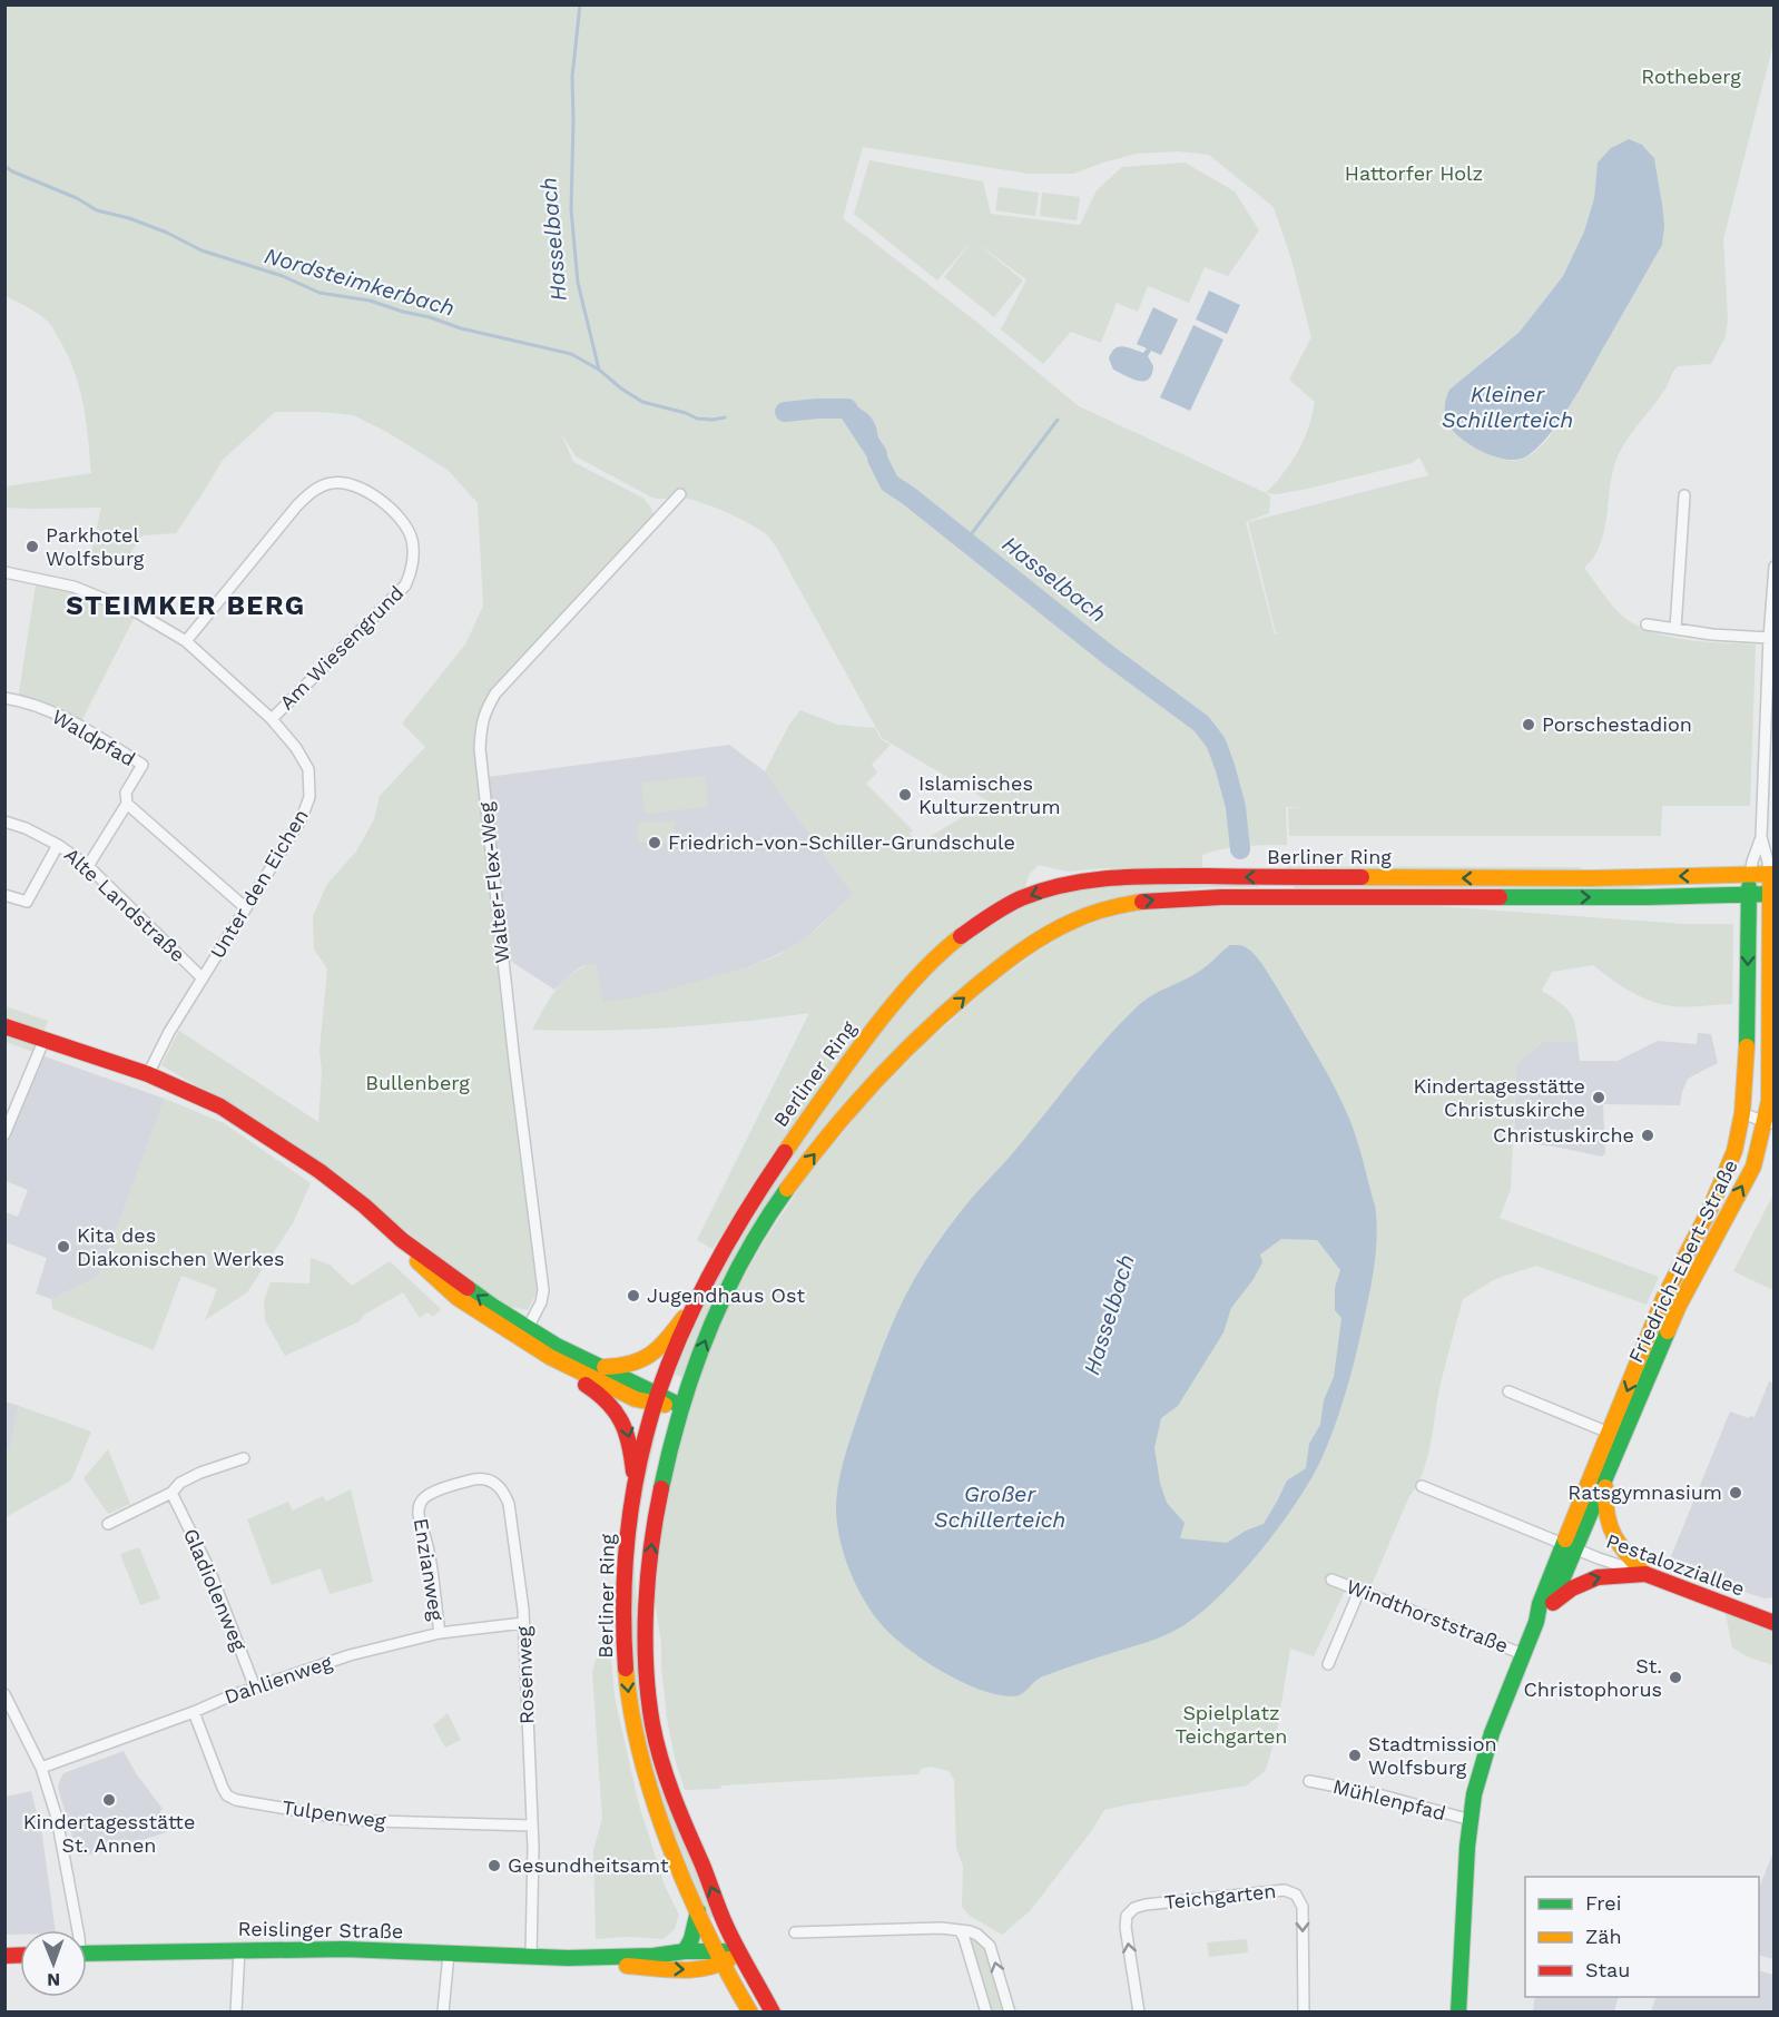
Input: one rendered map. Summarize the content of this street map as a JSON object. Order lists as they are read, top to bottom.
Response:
{
  "streets": {
    "street": [
      "Am Wiesengrund",
      "Waldpfad",
      "Berliner Ring",
      "Walter-Flex-Weg",
      "Unter den Eichen",
      "Alte Landstraße",
      "Friedrich-Ebert-Straße",
      "Pestalozziallee",
      "Enzianweg",
      "Gladiolenweg",
      "Windthorststraße",
      "Rosenweg",
      "Dahlienweg",
      "Mühlenpfad",
      "Tulpenweg",
      "Teichgarten",
      "Reislinger Straße"
    ]
  },
  "crossings": [
    ["Am Wiesengrund", "Unter den Eichen"],
    ["Waldpfad", "Alte Landstraße"],
    ["Berliner Ring", "Friedrich-Ebert-Straße"],
    ["Berliner Ring", "Reislinger Straße"],
    ["Unter den Eichen", "Alte Landstraße"],
    ["Friedrich-Ebert-Straße", "Pestalozziallee"],
    ["Friedrich-Ebert-Straße", "Windthorststraße"],
    ["Friedrich-Ebert-Straße", "Mühlenpfad"],
    ["Enzianweg", "Rosenweg"],
    ["Enzianweg", "Dahlienweg"],
    ["Gladiolenweg", "Dahlienweg"],
    ["Rosenweg", "Dahlienweg"],
    ["Rosenweg", "Tulpenweg"],
    ["Rosenweg", "Reislinger Straße"],
    ["Dahlienweg", "Tulpenweg"]
  ],
  "districts": ["STEIMKER BERG"],
  "water": [
    "Hasselbach",
    "Nordsteimkerbach",
    "Kleiner Schillerteich",
    "Großer Schillerteich"
  ],
  "parks": [
    "Rotheberg",
    "Hattorfer Holz",
    "Bullenberg",
    "Spielplatz Teichgarten"
  ],
  "places": [
    "Parkhotel Wolfsburg",
    "Porschestadion",
    "Islamisches Kulturzentrum",
    "Friedrich-von-Schiller-Grundschule",
    "Kindertagesstätte Christuskirche",
    "Christuskirche",
    "Kita des Diakonischen Werkes",
    "Jugendhaus Ost",
    "Ratsgymnasium",
    "St. Christophorus",
    "Stadtmission Wolfsburg",
    "Kindertagesstätte St. Annen",
    "Gesundheitsamt"
  ],
  "legend": ["Frei", "Zäh", "Stau"],
  "north": "bottom"
}
